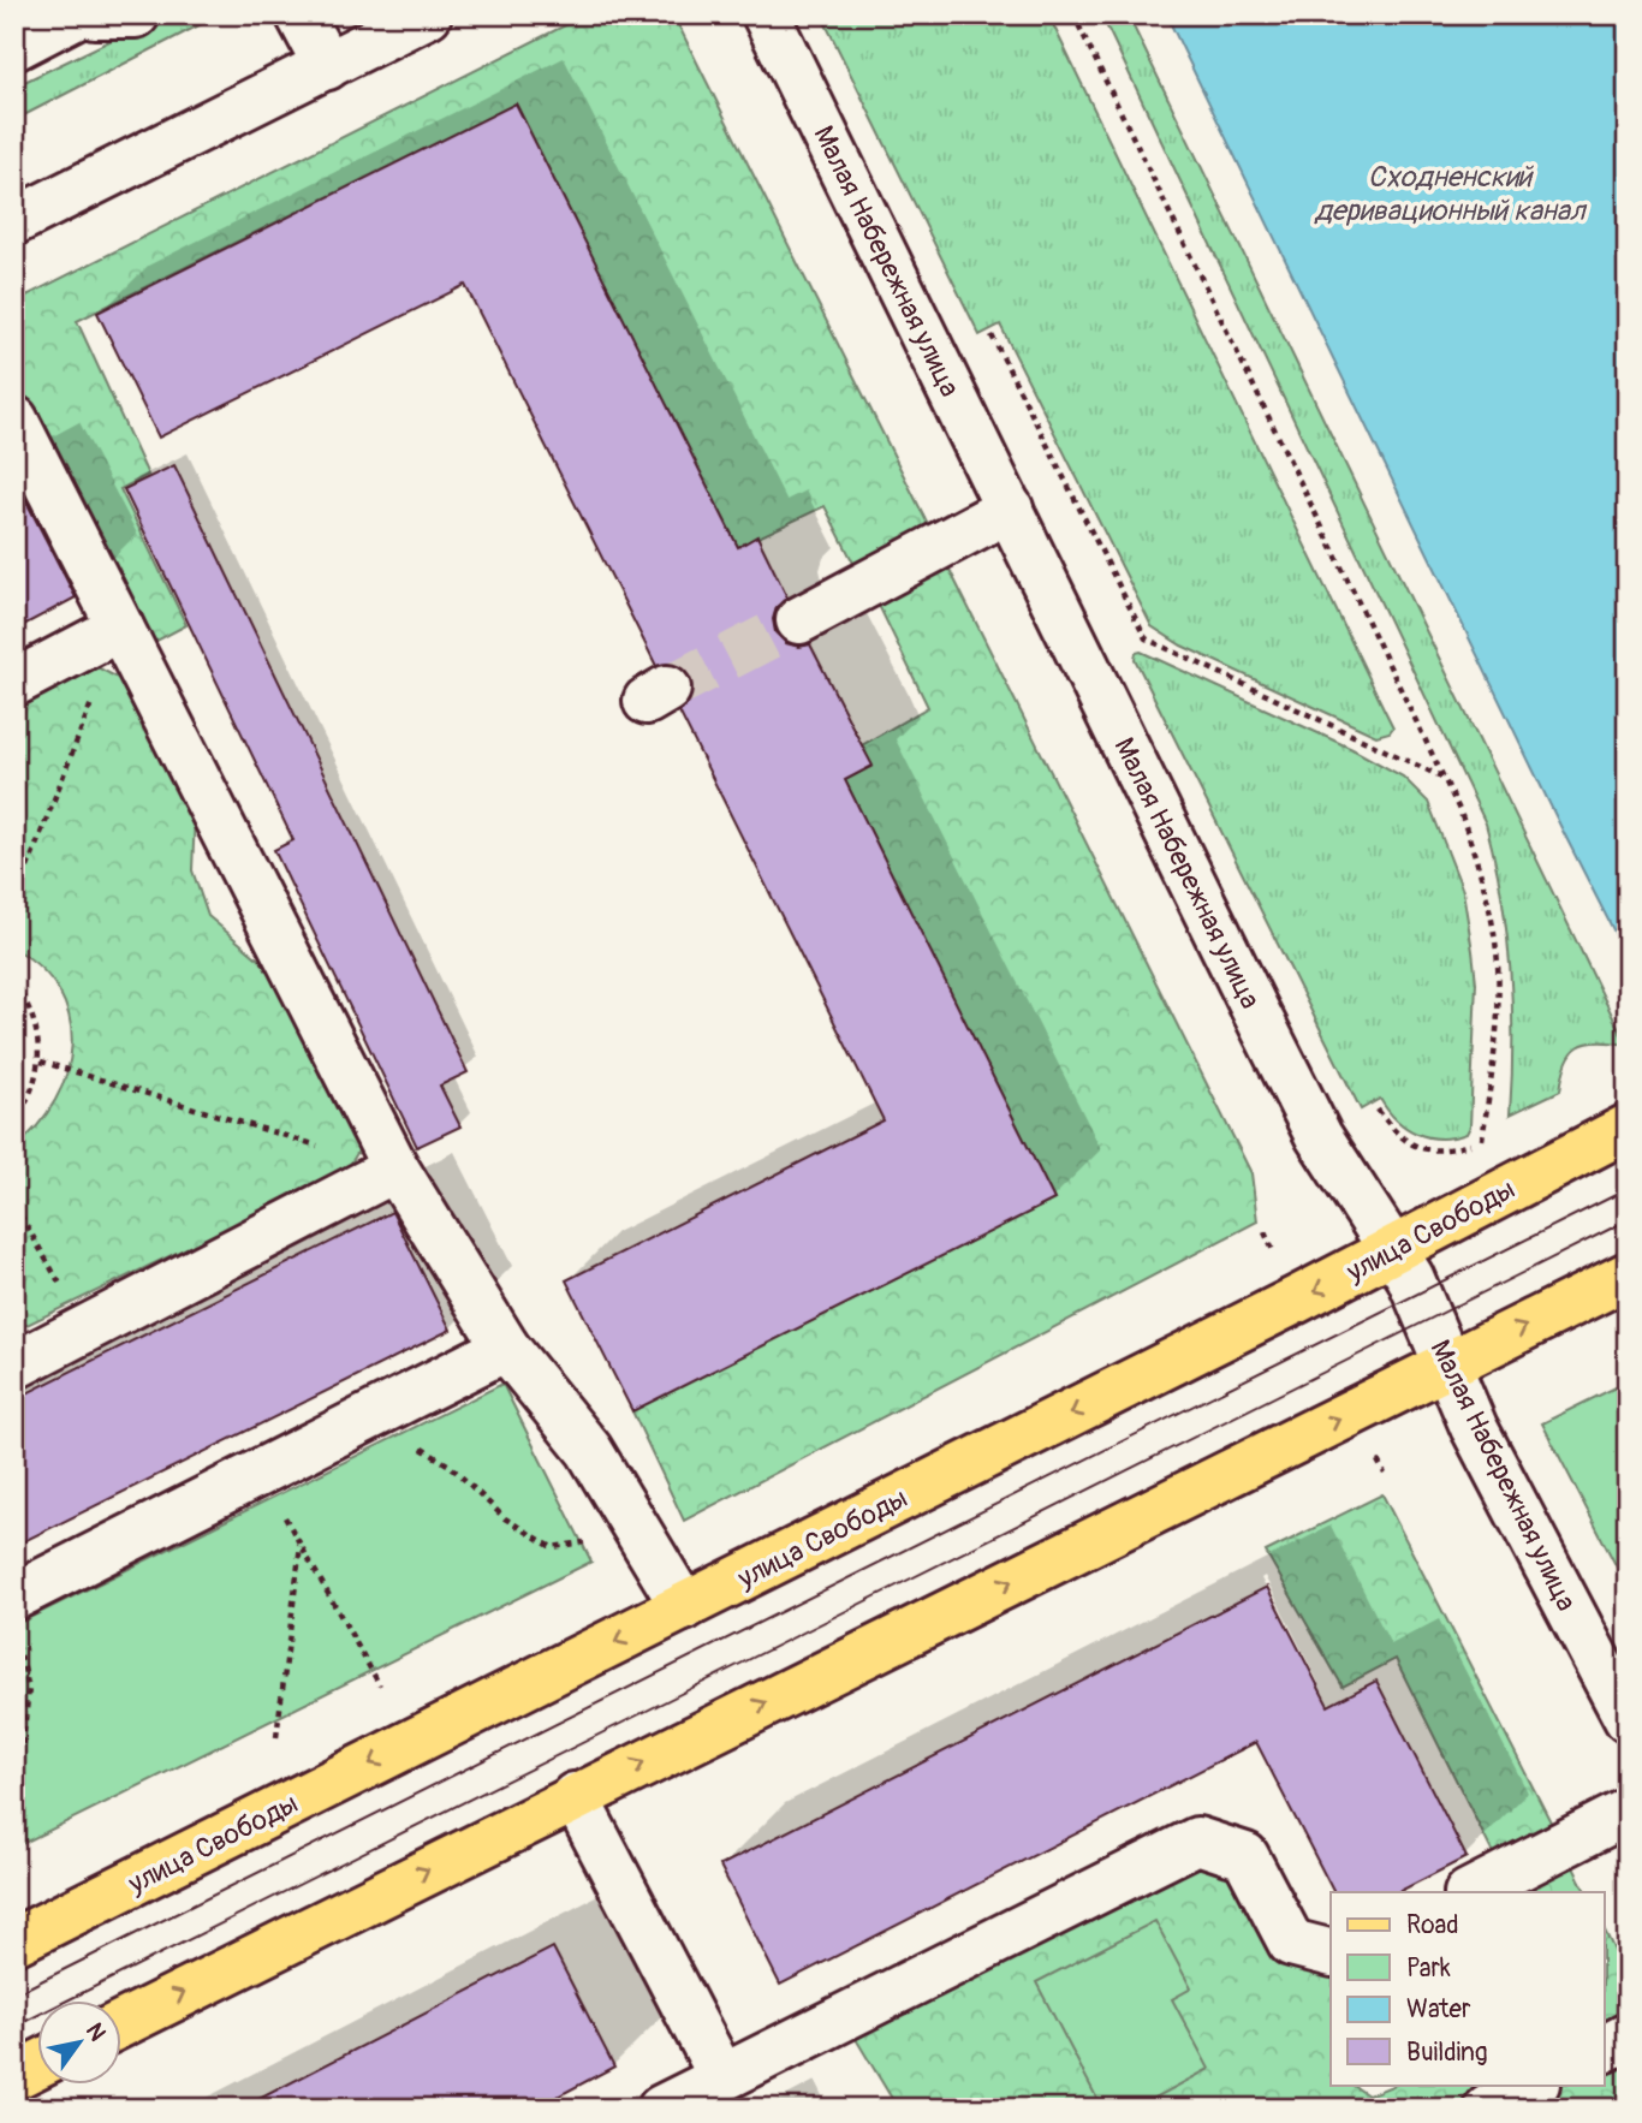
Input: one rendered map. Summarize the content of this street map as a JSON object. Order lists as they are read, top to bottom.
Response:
{
  "streets": {
    "main road": ["улица Свободы"],
    "street": ["Малая Набережная улица"]
  },
  "crossings": [
    ["Малая Набережная улица", "улица Свободы"]
  ],
  "water": ["Сходненский деривационный канал"],
  "legend": [
    "Road",
    "Park",
    "Water",
    "Building"
  ],
  "north": "top right"
}
